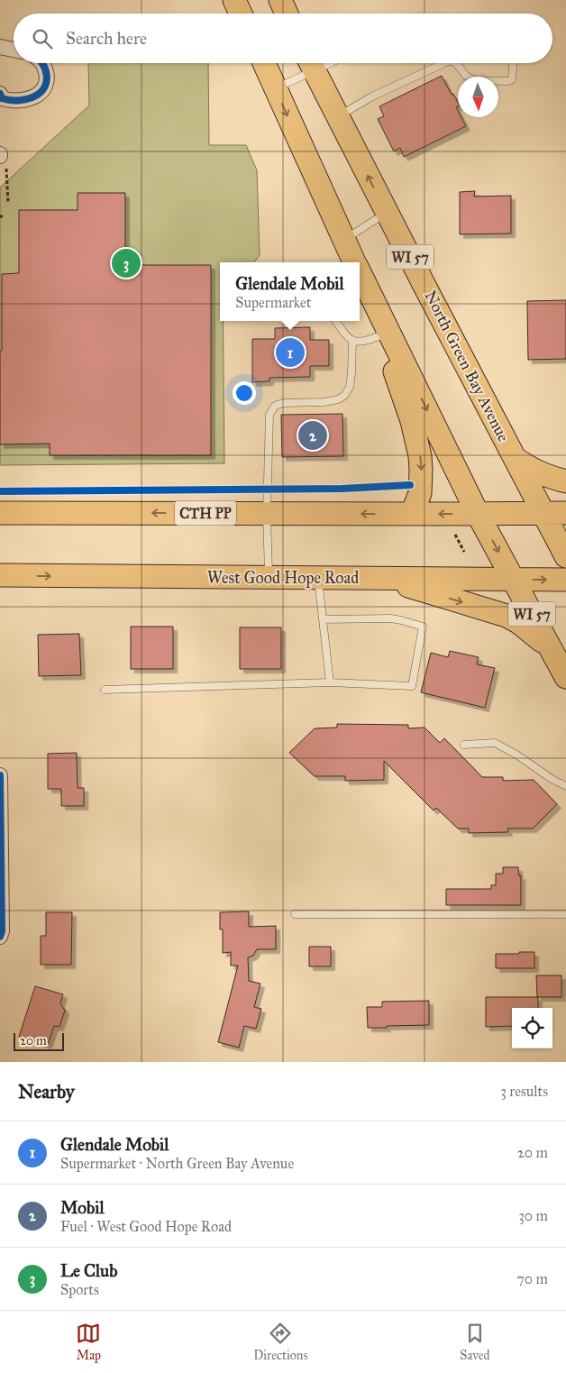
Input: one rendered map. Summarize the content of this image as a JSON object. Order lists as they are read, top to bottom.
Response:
{
  "streets": {
    "main road": [
      "WI 57",
      "North Green Bay Avenue",
      "CTH PP",
      "West Good Hope Road"
    ]
  },
  "crossings": [
    ["WI 57", "CTH PP"],
    ["WI 57", "West Good Hope Road"],
    ["North Green Bay Avenue", "CTH PP"]
  ],
  "scale_bar": "20 m",
  "north": "bottom",
  "page": {
    "search": "Search here",
    "pins": ["3", "1", "2"],
    "popup": ["Glendale Mobil", "Supermarket"],
    "scale": "20 m",
    "heading": ["Nearby", "3 results"],
    "list": [
      {
        "mark": "1",
        "name": "Glendale Mobil",
        "note": "Supermarket · North Green Bay Avenue",
        "value": "20 m"
      },
      {
        "mark": "2",
        "name": "Mobil",
        "note": "Fuel · West Good Hope Road",
        "value": "30 m"
      },
      {
        "mark": "3",
        "name": "Le Club",
        "note": "Sports",
        "value": "70 m"
      }
    ],
    "nav": ["Map", "Directions", "Saved"]
  }
}
